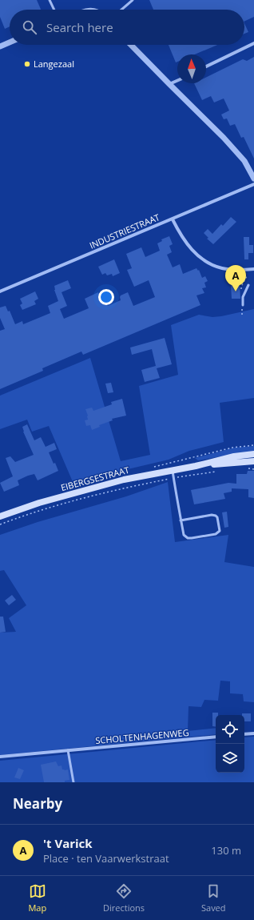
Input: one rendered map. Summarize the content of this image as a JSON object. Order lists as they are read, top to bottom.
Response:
{
  "streets": {
    "main road": ["EIBERGSESTRAAT"],
    "street": ["INDUSTRIESTRAAT", "SCHOLTENHAGENWEG"]
  },
  "places": ["Langezaal"],
  "north": "top",
  "page": {
    "search": "Search here",
    "pins": "A",
    "heading": "Nearby",
    "list": [
      {
        "mark": "A",
        "name": "'t Varick",
        "note": "Place · ten Vaarwerkstraat",
        "value": "130 m"
      }
    ],
    "nav": ["Map", "Directions", "Saved"]
  }
}
